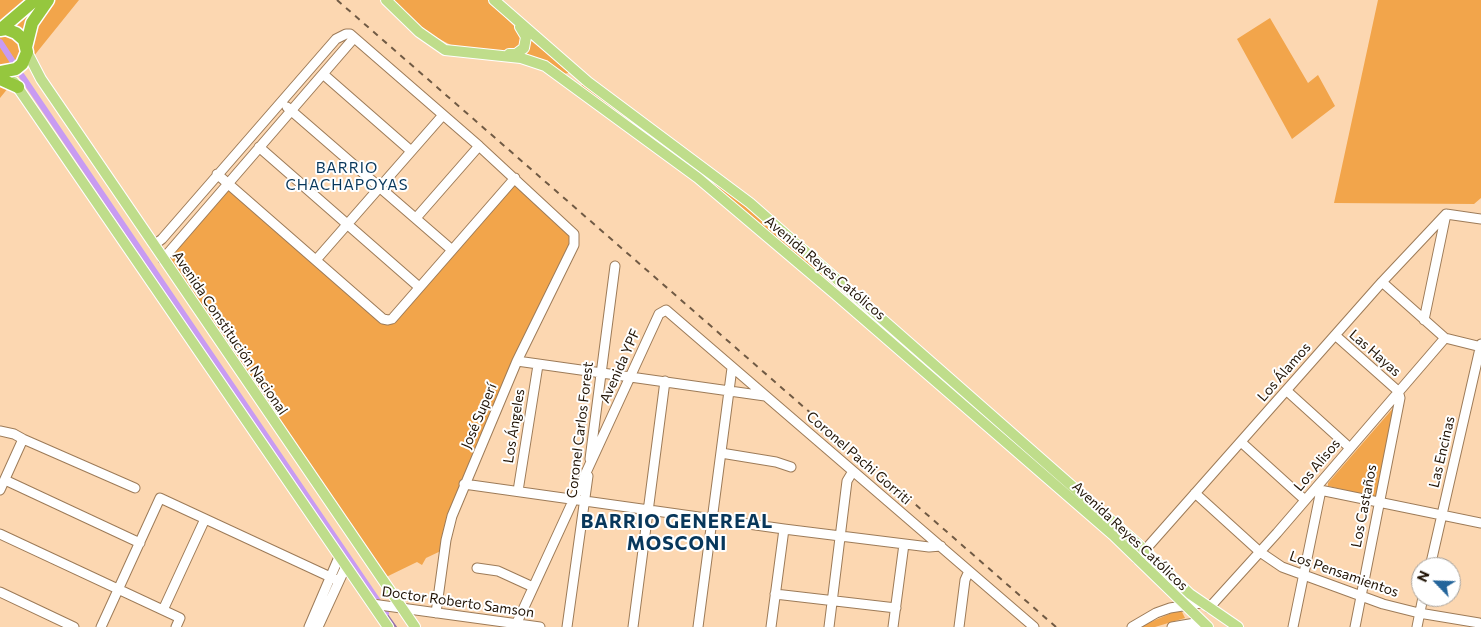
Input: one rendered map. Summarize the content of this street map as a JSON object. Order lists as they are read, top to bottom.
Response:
{
  "streets": {
    "main road": ["Avenida Reyes Católicos", "Avenida Constitución Nacional"],
    "street": [
      "Las Hayas",
      "Avenida YPF",
      "Los Álamos",
      "José Superí",
      "Los Ángeles",
      "Coronel Carlos Forest",
      "Las Encinas",
      "Coronel Pachi Gorriti",
      "Los Alisos",
      "Los Castaños",
      "Los Pensamientos",
      "Doctor Roberto Samson"
    ]
  },
  "crossings": [
    ["Avenida Reyes Católicos", "Los Álamos"],
    ["Avenida Reyes Católicos", "Los Alisos"],
    ["Avenida Constitución Nacional", "Doctor Roberto Samson"],
    ["Las Hayas", "Los Álamos"],
    ["Las Hayas", "Los Alisos"],
    ["Las Hayas", "Los Castaños"],
    ["Avenida YPF", "Coronel Carlos Forest"],
    ["Avenida YPF", "Coronel Pachi Gorriti"],
    ["Avenida YPF", "Doctor Roberto Samson"],
    ["Los Álamos", "Los Pensamientos"],
    ["José Superí", "Doctor Roberto Samson"],
    ["Los Alisos", "Los Castaños"],
    ["Los Alisos", "Los Pensamientos"],
    ["Los Castaños", "Los Pensamientos"]
  ],
  "districts": ["BARRIO CHACHAPOYAS", "BARRIO GENEREAL MOSCONI"],
  "north": "top left"
}
